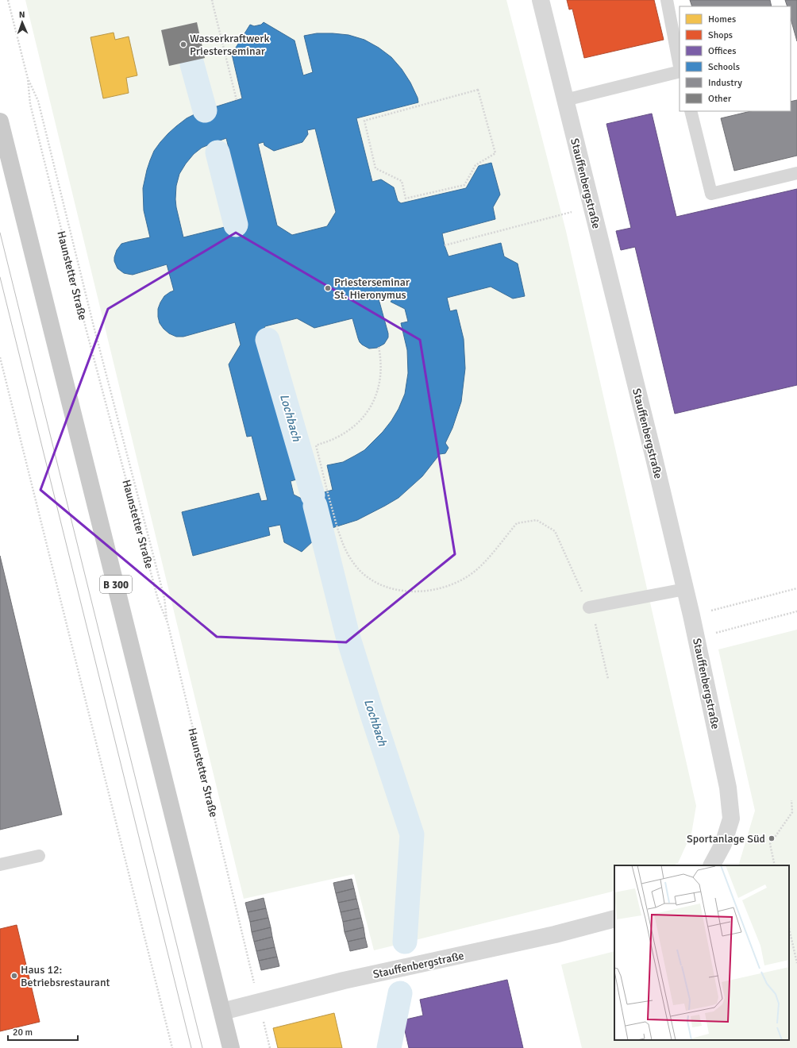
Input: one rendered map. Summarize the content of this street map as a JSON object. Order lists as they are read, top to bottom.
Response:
{
  "streets": {
    "main road": ["B 300"],
    "street": ["Stauffenbergstraße"],
    "path": ["Haunstetter Straße"]
  },
  "crossings": [
    ["Stauffenbergstraße", "Haunstetter Straße"],
    ["Stauffenbergstraße", "B 300"]
  ],
  "water": ["Lochbach"],
  "places": [
    "Wasserkraftwerk Priesterseminar",
    "Priesterseminar St. Hieronymus",
    "Sportanlage Süd",
    "Haus 12: Betriebsrestaurant"
  ],
  "legend": [
    "Homes",
    "Shops",
    "Offices",
    "Schools",
    "Industry",
    "Other"
  ],
  "scale_bar": "20 m",
  "north": "top"
}
